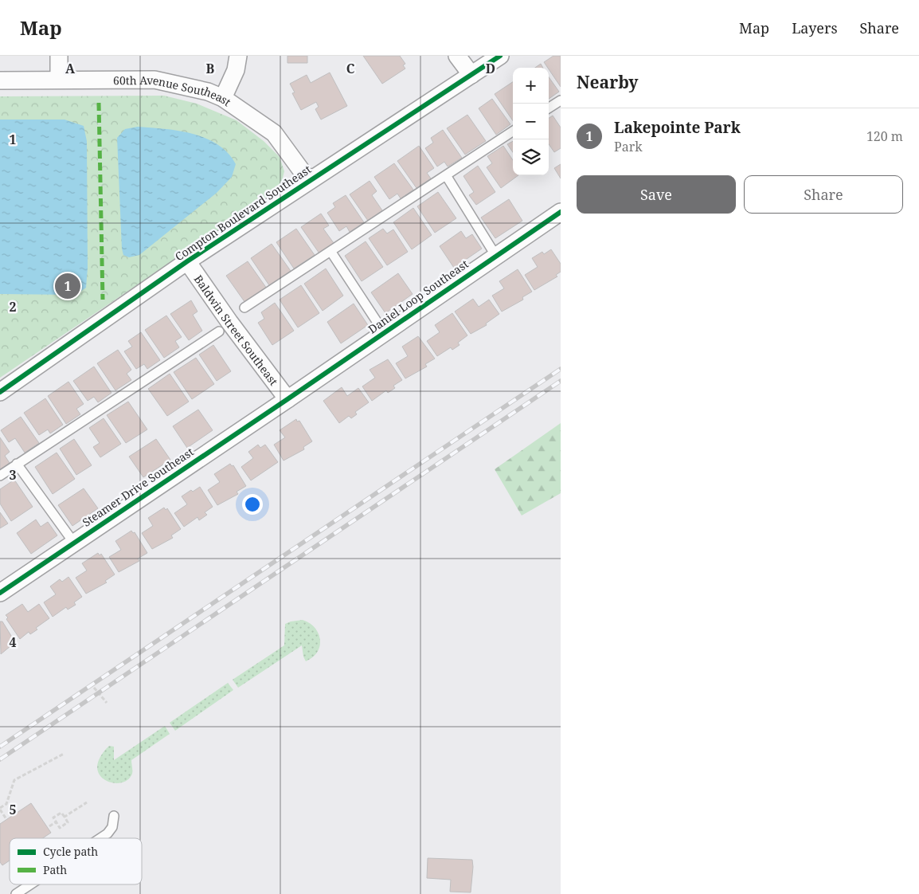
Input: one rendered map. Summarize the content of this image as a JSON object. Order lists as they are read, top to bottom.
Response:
{
  "streets": {
    "street": [
      "60th Avenue Southeast",
      "Compton Boulevard Southeast",
      "Daniel Loop Southeast",
      "Baldwin Street Southeast",
      "Steamer Drive Southeast"
    ]
  },
  "crossings": [
    ["60th Avenue Southeast", "Compton Boulevard Southeast"],
    ["Compton Boulevard Southeast", "Baldwin Street Southeast"],
    ["Daniel Loop Southeast", "Baldwin Street Southeast"],
    ["Daniel Loop Southeast", "Steamer Drive Southeast"],
    ["Baldwin Street Southeast", "Steamer Drive Southeast"]
  ],
  "legend": ["Cycle path", "Path"],
  "page": {
    "header": "Map",
    "nav": ["Map", "Layers", "Share"],
    "heading": "Nearby",
    "map_buttons": ["+", "−"],
    "list": [
      {
        "mark": "1",
        "name": "Lakepointe Park",
        "note": "Park",
        "value": "120 m"
      }
    ],
    "buttons": ["Save", "Share"],
    "pins": "1"
  },
  "grid": {
    "columns": [
      "A",
      "B",
      "C",
      "D"
    ],
    "rows": [
      "1",
      "2",
      "3",
      "4",
      "5"
    ]
  }
}
